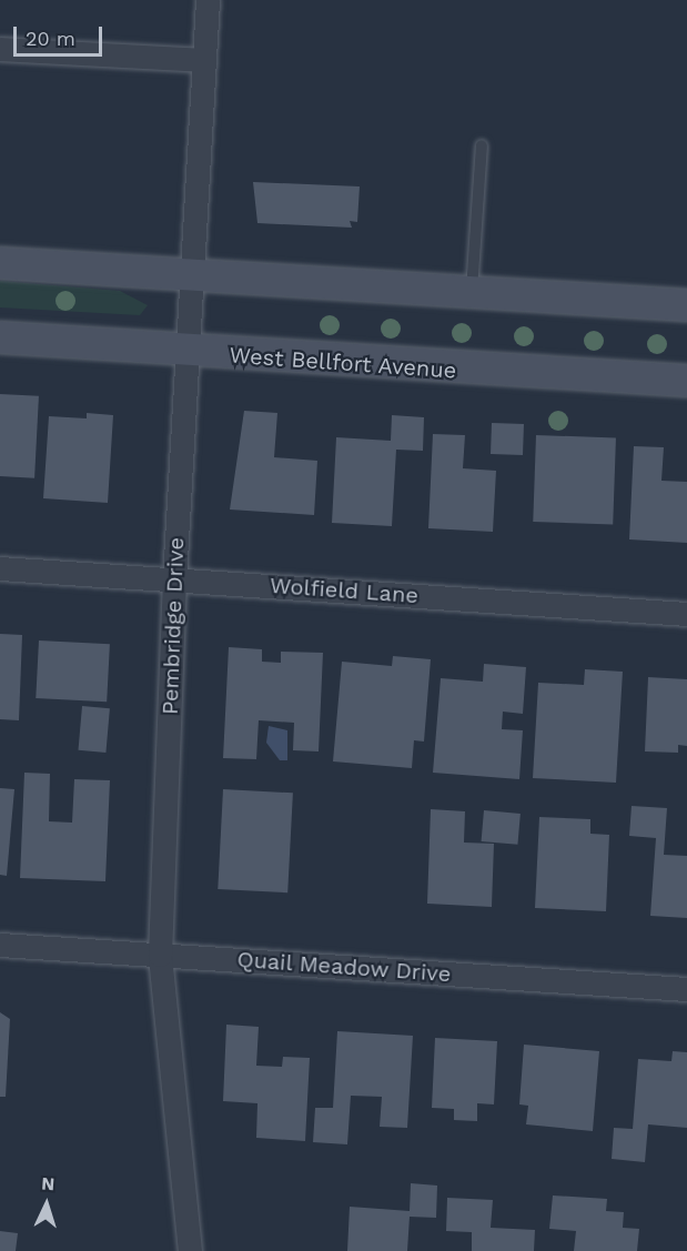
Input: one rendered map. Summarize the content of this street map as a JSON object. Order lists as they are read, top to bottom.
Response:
{
  "streets": {
    "main road": ["West Bellfort Avenue"],
    "street": ["Wolfield Lane", "Pembridge Drive", "Quail Meadow Drive"]
  },
  "crossings": [
    ["West Bellfort Avenue", "Pembridge Drive"],
    ["Wolfield Lane", "Pembridge Drive"],
    ["Pembridge Drive", "Quail Meadow Drive"]
  ],
  "scale_bar": "20 m",
  "north": "top"
}
